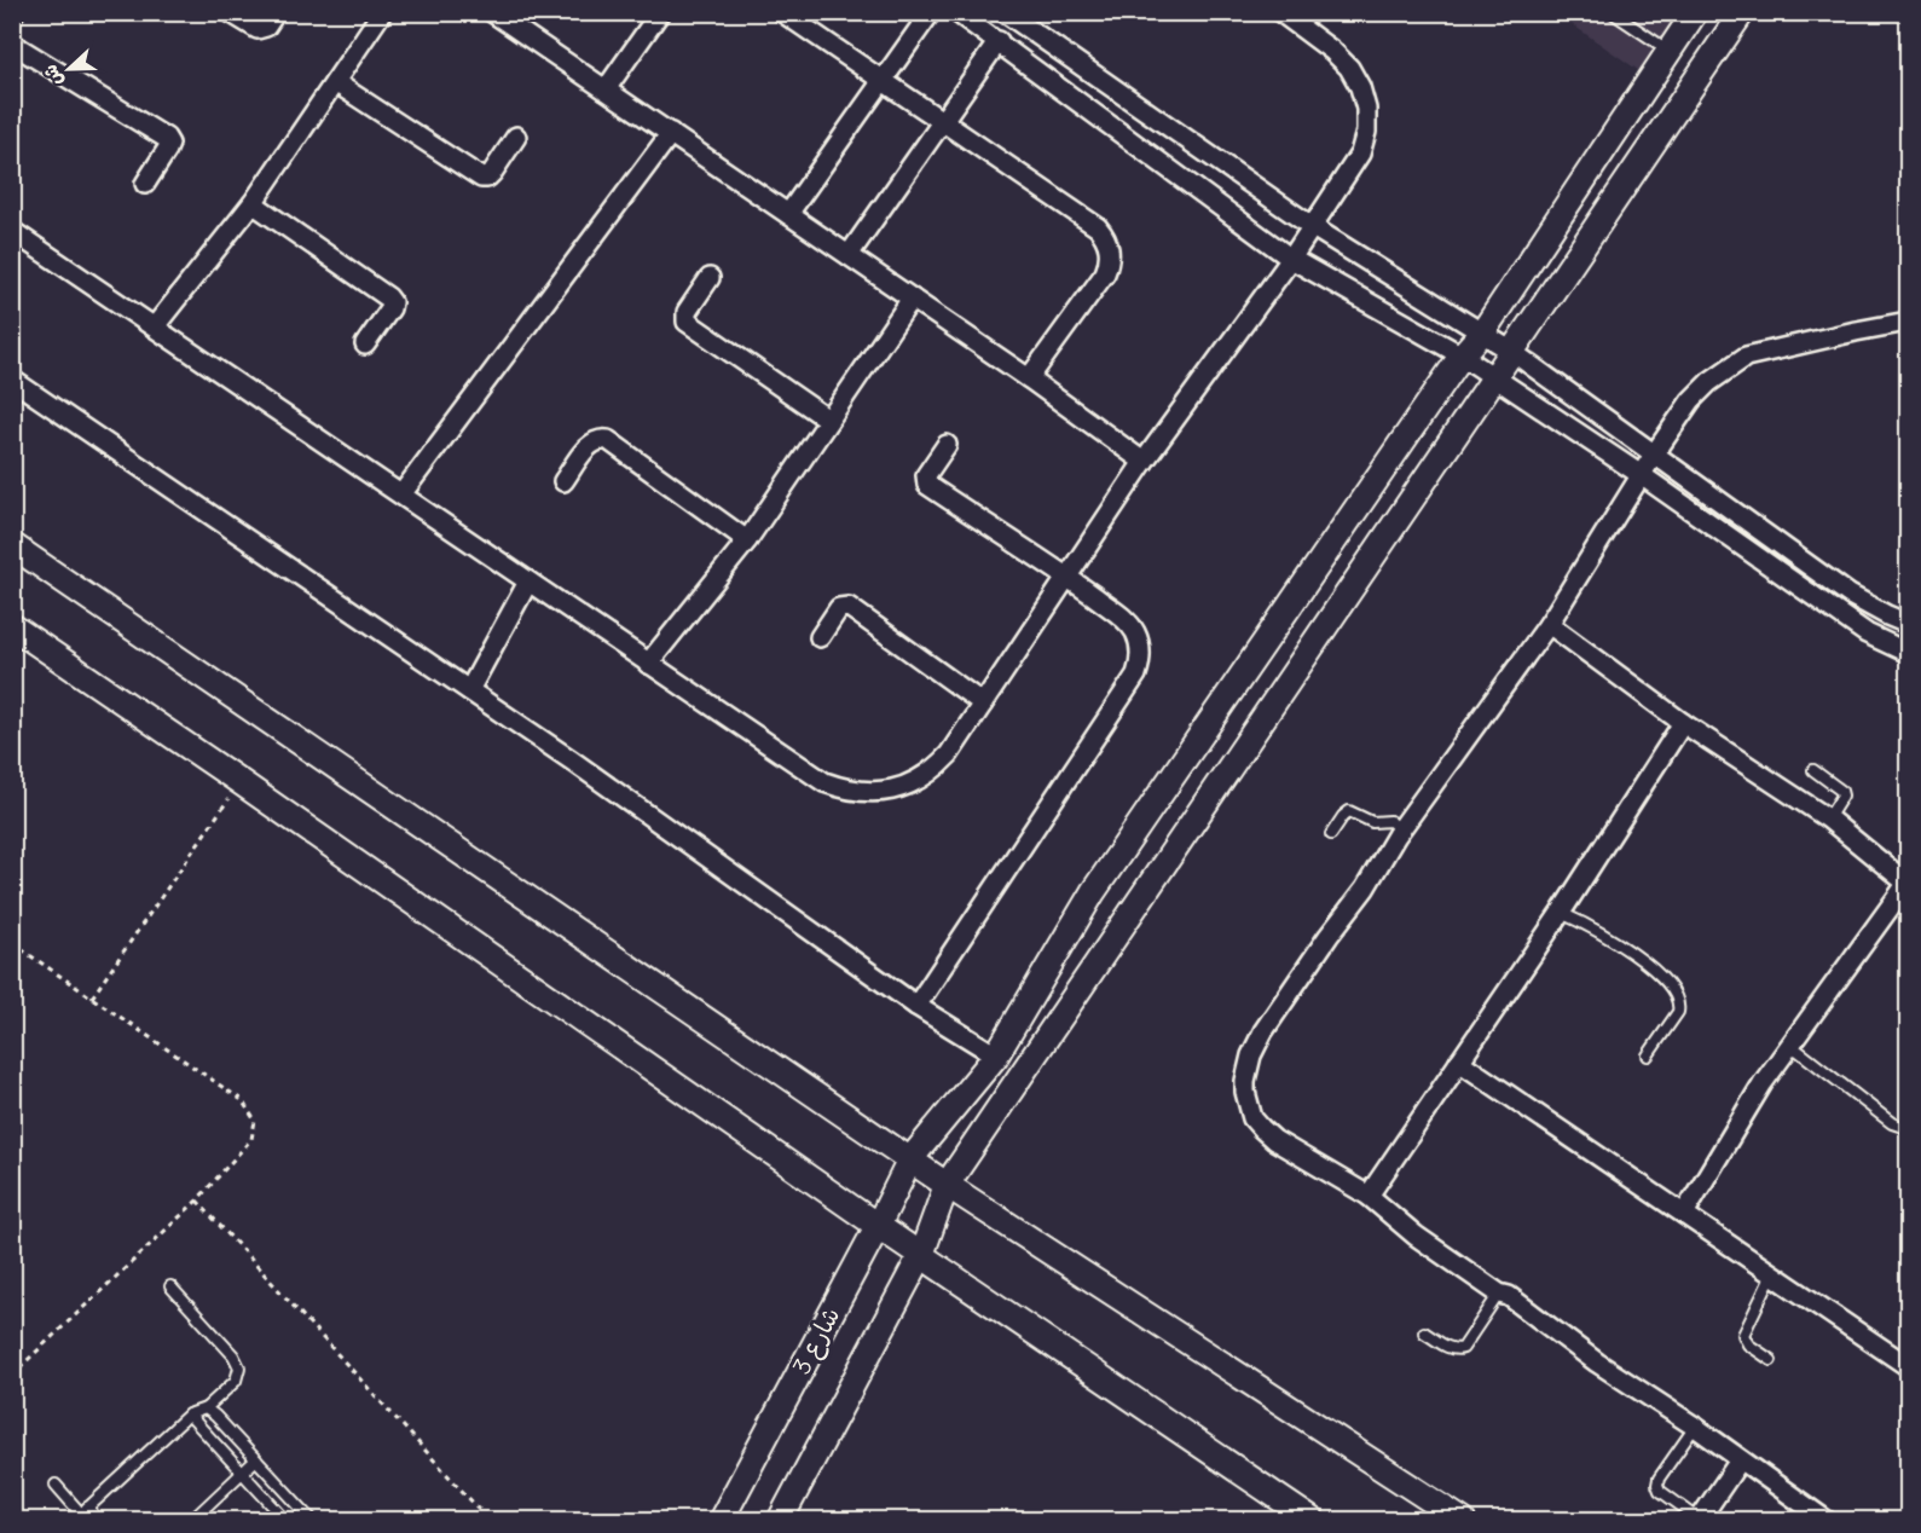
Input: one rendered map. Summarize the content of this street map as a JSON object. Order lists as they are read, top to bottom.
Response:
{
  "streets": {
    "street": ["شارع 3"]
  },
  "north": "left"
}
